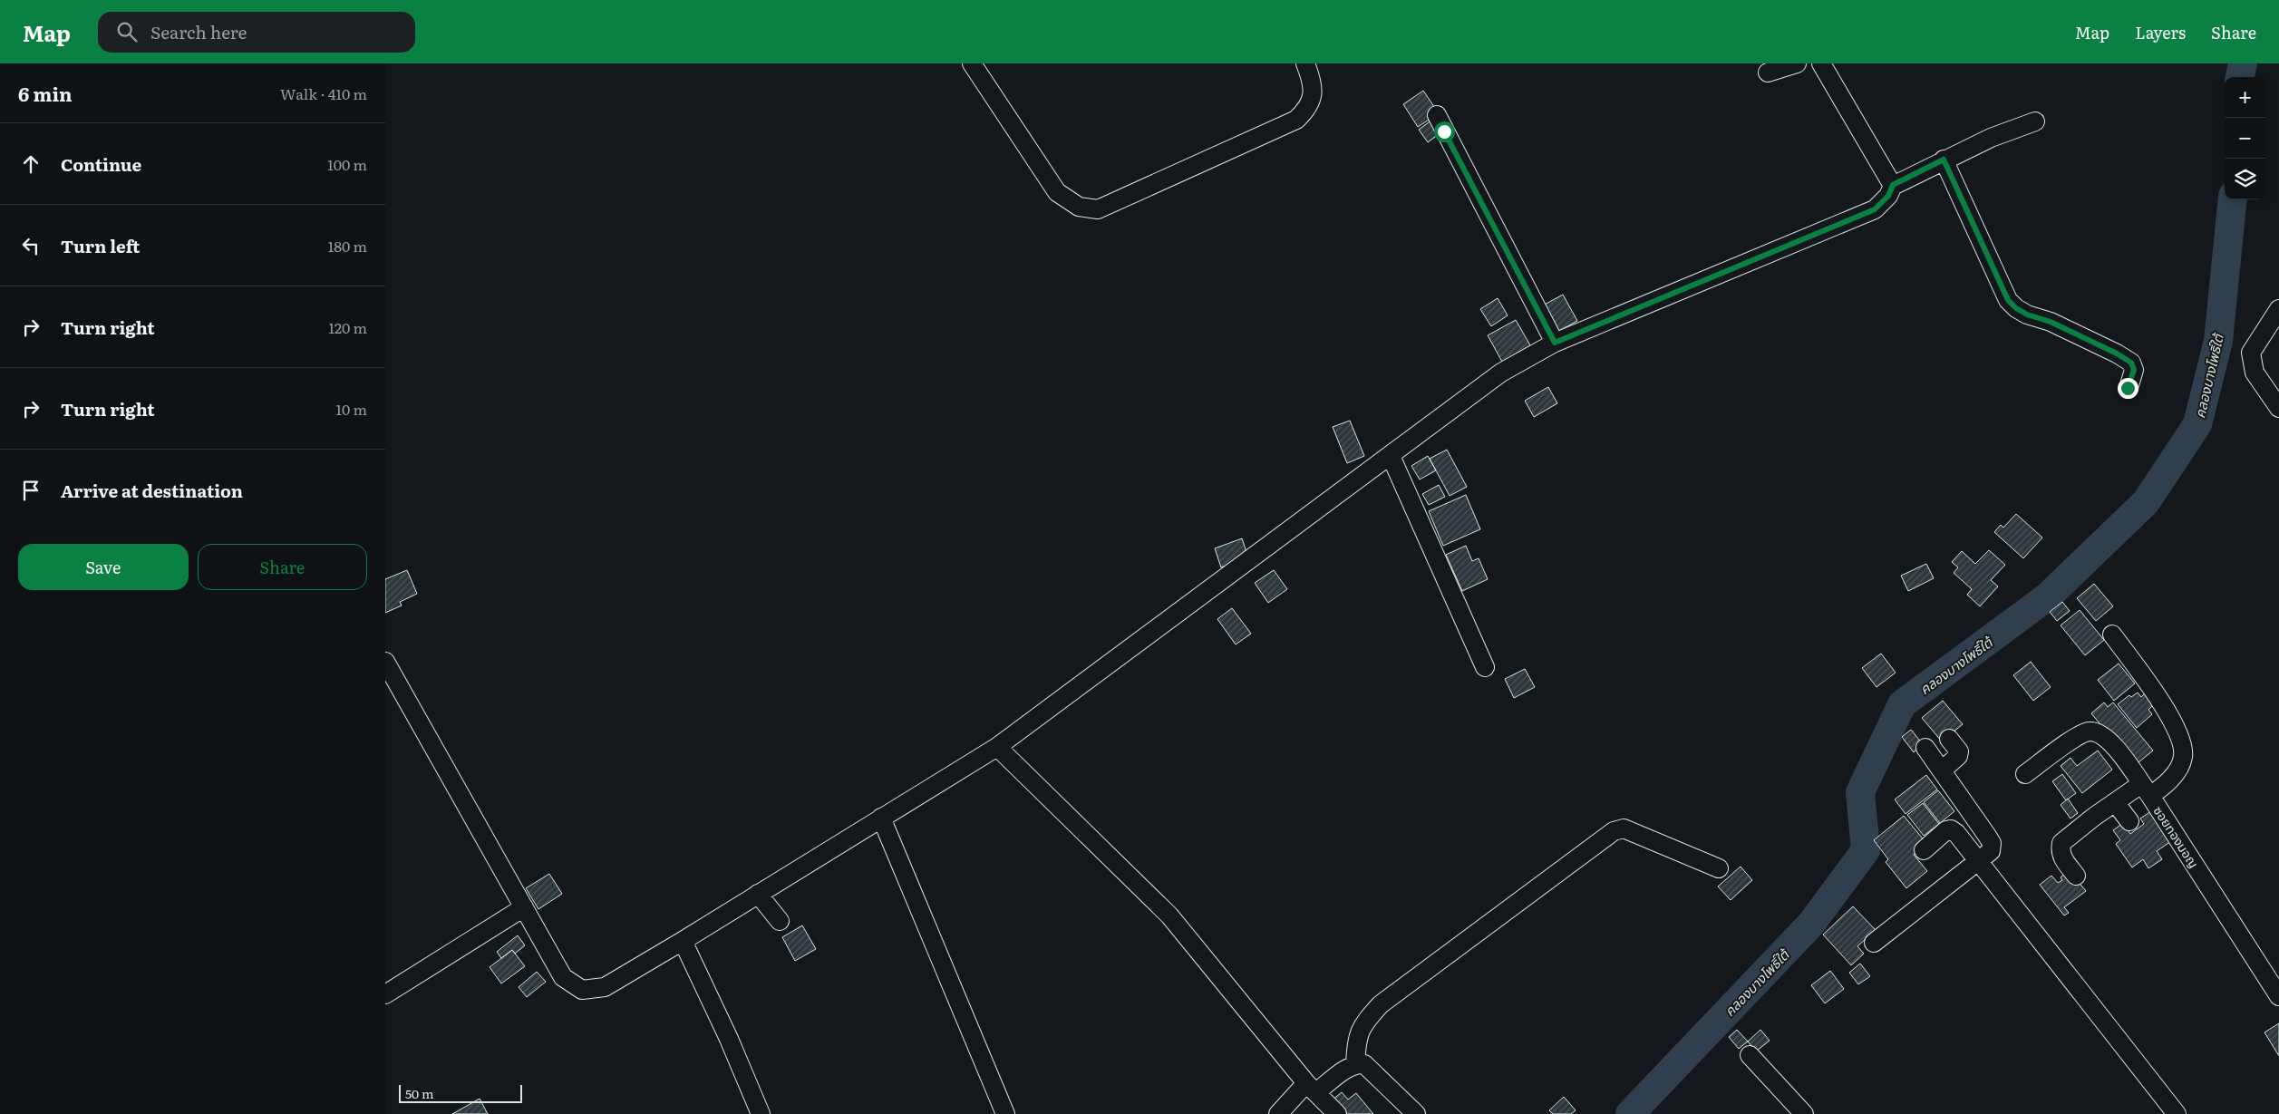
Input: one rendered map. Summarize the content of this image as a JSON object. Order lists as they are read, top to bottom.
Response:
{
  "streets": {
    "street": ["ซอยทองมอญ"]
  },
  "water": ["คลองบางโพธิ์ใต้"],
  "scale_bar": "50 m",
  "page": {
    "header": "Map",
    "search": "Search here",
    "nav": ["Map", "Layers", "Share"],
    "heading": ["6 min", "Walk · 410 m"],
    "map_buttons": ["+", "−"],
    "list": [
      ["Continue", "100 m"],
      ["Turn left", "180 m"],
      ["Turn right", "120 m"],
      ["Turn right", "10 m"],
      "Arrive at destination"
    ],
    "buttons": ["Save", "Share"],
    "scale": "50 m"
  }
}
